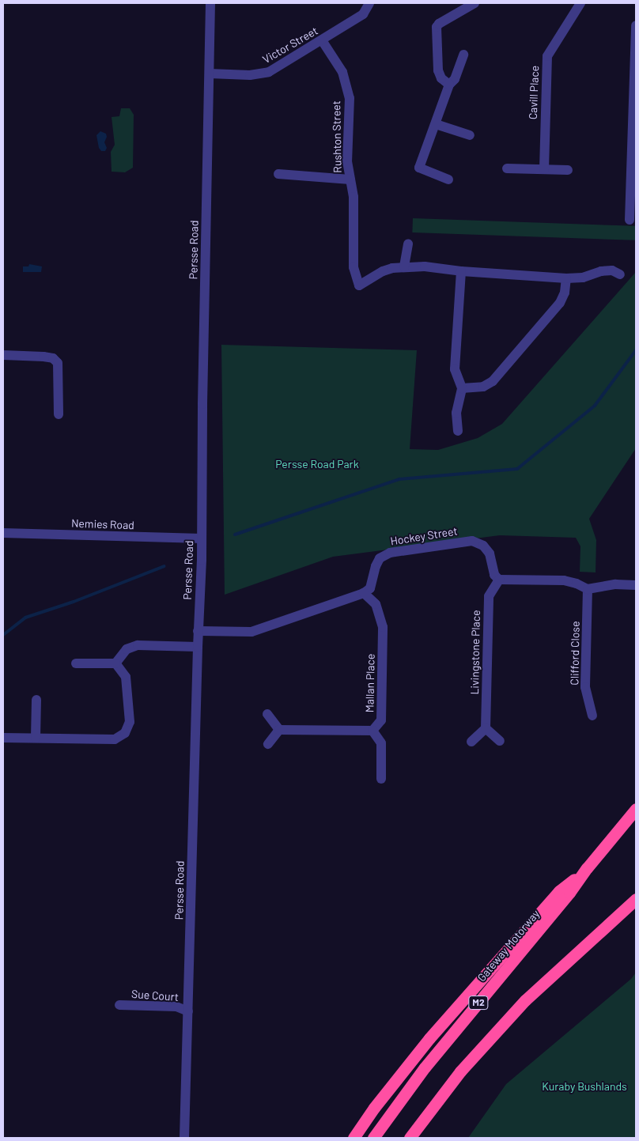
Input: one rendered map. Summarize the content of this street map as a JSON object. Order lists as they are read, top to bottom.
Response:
{
  "streets": {
    "highway": ["Gateway Motorway", "M2"],
    "street": [
      "Victor Street",
      "Cavill Place",
      "Rushton Street",
      "Persse Road",
      "Nemies Road",
      "Hockey Street",
      "Livingstone Place",
      "Clifford Close",
      "Mallan Place",
      "Sue Court"
    ]
  },
  "crossings": [
    ["Victor Street", "Rushton Street"],
    ["Victor Street", "Persse Road"],
    ["Persse Road", "Nemies Road"],
    ["Persse Road", "Sue Court"],
    ["Hockey Street", "Livingstone Place"],
    ["Hockey Street", "Mallan Place"]
  ],
  "parks": ["Persse Road Park", "Kuraby Bushlands"]
}
